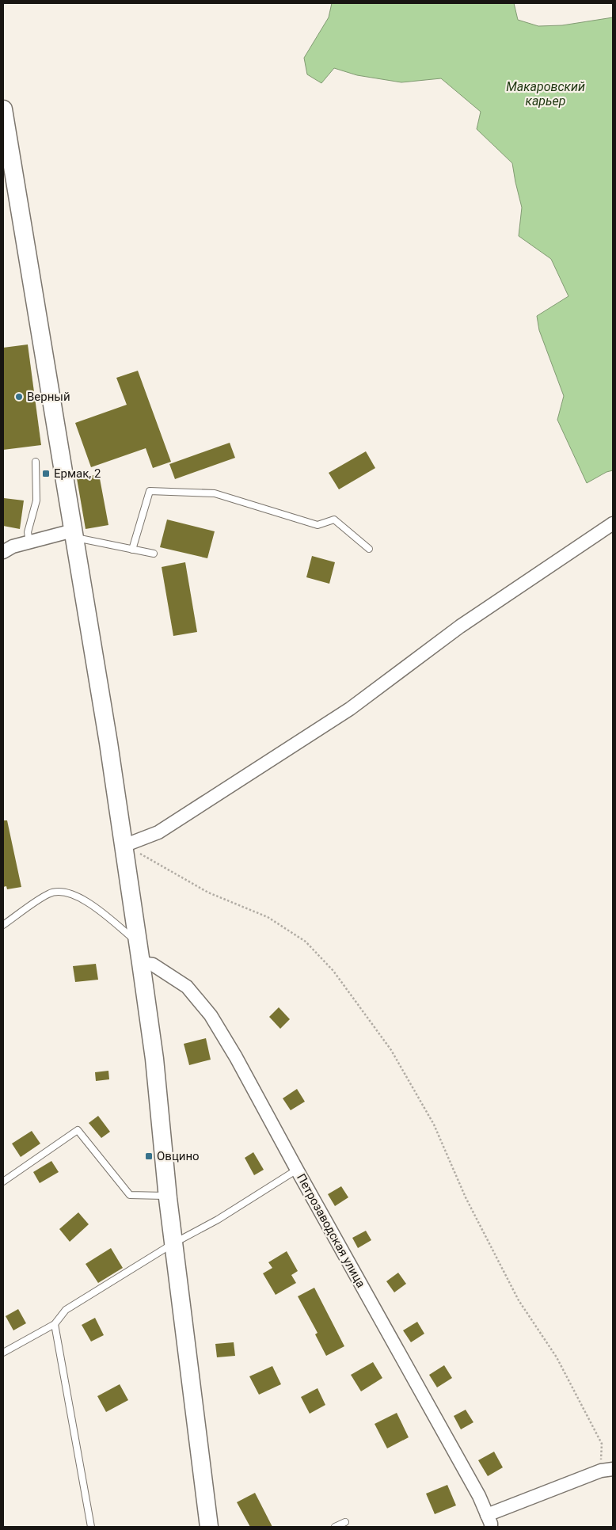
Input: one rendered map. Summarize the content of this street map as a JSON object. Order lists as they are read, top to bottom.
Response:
{
  "streets": {
    "street": ["Петрозаводская улица"]
  },
  "water": ["Макаровский карьер"],
  "places": {
    "other": ["Верный"],
    "transit": ["Ермак, 2", "Овцино"]
  }
}
